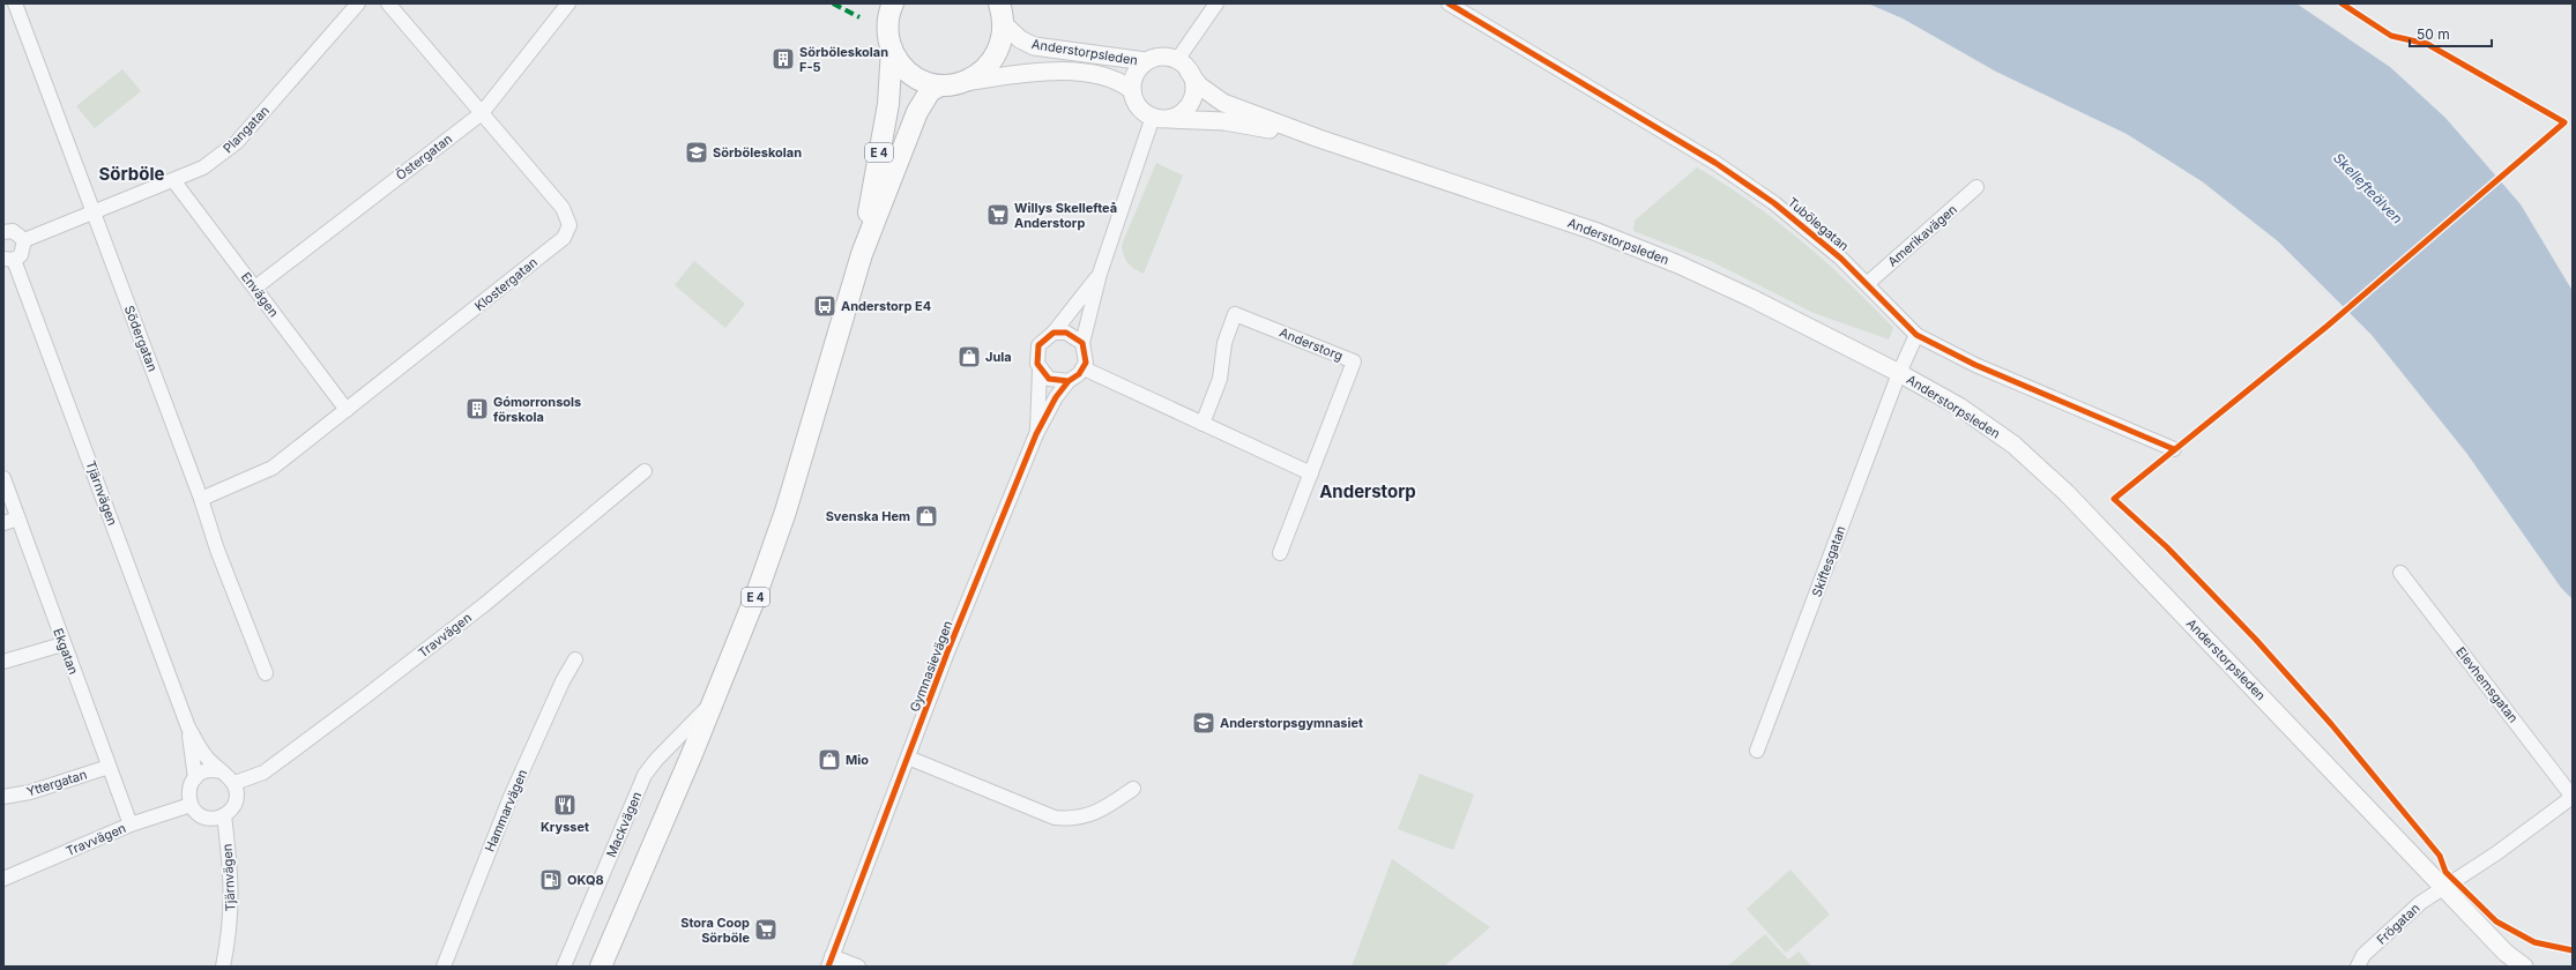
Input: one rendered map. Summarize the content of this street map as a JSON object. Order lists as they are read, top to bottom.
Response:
{
  "streets": {
    "highway": ["E 4"],
    "main road": ["Anderstorpsleden"],
    "street": [
      "Plangatan",
      "Östergatan",
      "Tubölegatan",
      "Amerikavägen",
      "Klostergatan",
      "Envägen",
      "Södergatan",
      "Anderstorg",
      "Tjärnvägen",
      "Skiftesgatan",
      "Travvägen",
      "Ekgatan",
      "Gymnasievägen",
      "Elevhemsgatan",
      "Yttergatan",
      "Hammarvägen",
      "Mackvägen",
      "Frögatan"
    ]
  },
  "crossings": [
    ["Anderstorpsleden", "Skiftesgatan"],
    ["Anderstorpsleden", "Elevhemsgatan"],
    ["Anderstorpsleden", "Frögatan"],
    ["Plangatan", "Envägen"],
    ["Plangatan", "Södergatan"],
    ["E 4", "Mackvägen"],
    ["Östergatan", "Klostergatan"],
    ["Östergatan", "Envägen"],
    ["Tubölegatan", "Amerikavägen"],
    ["Tubölegatan", "Skiftesgatan"],
    ["Klostergatan", "Envägen"],
    ["Klostergatan", "Södergatan"],
    ["Tjärnvägen", "Travvägen"],
    ["Travvägen", "Ekgatan"],
    ["Ekgatan", "Yttergatan"],
    ["Elevhemsgatan", "Frögatan"]
  ],
  "districts": ["Sörböle", "Anderstorp"],
  "water": ["Skellefteälven"],
  "places": {
    "building": ["Sörböleskolan F-5", "Gómorronsols förskola"],
    "school or university": ["Sörböleskolan", "Anderstorpsgymnasiet"],
    "supermarket": ["Willys Skellefteå Anderstorp", "Stora Coop Sörböle"],
    "bus stop": ["Anderstorp E4"],
    "shop": ["Jula", "Svenska Hem", "Mio"],
    "restaurant": ["Krysset"],
    "fuel station": ["OKQ8"]
  },
  "scale_bar": "50 m"
}
